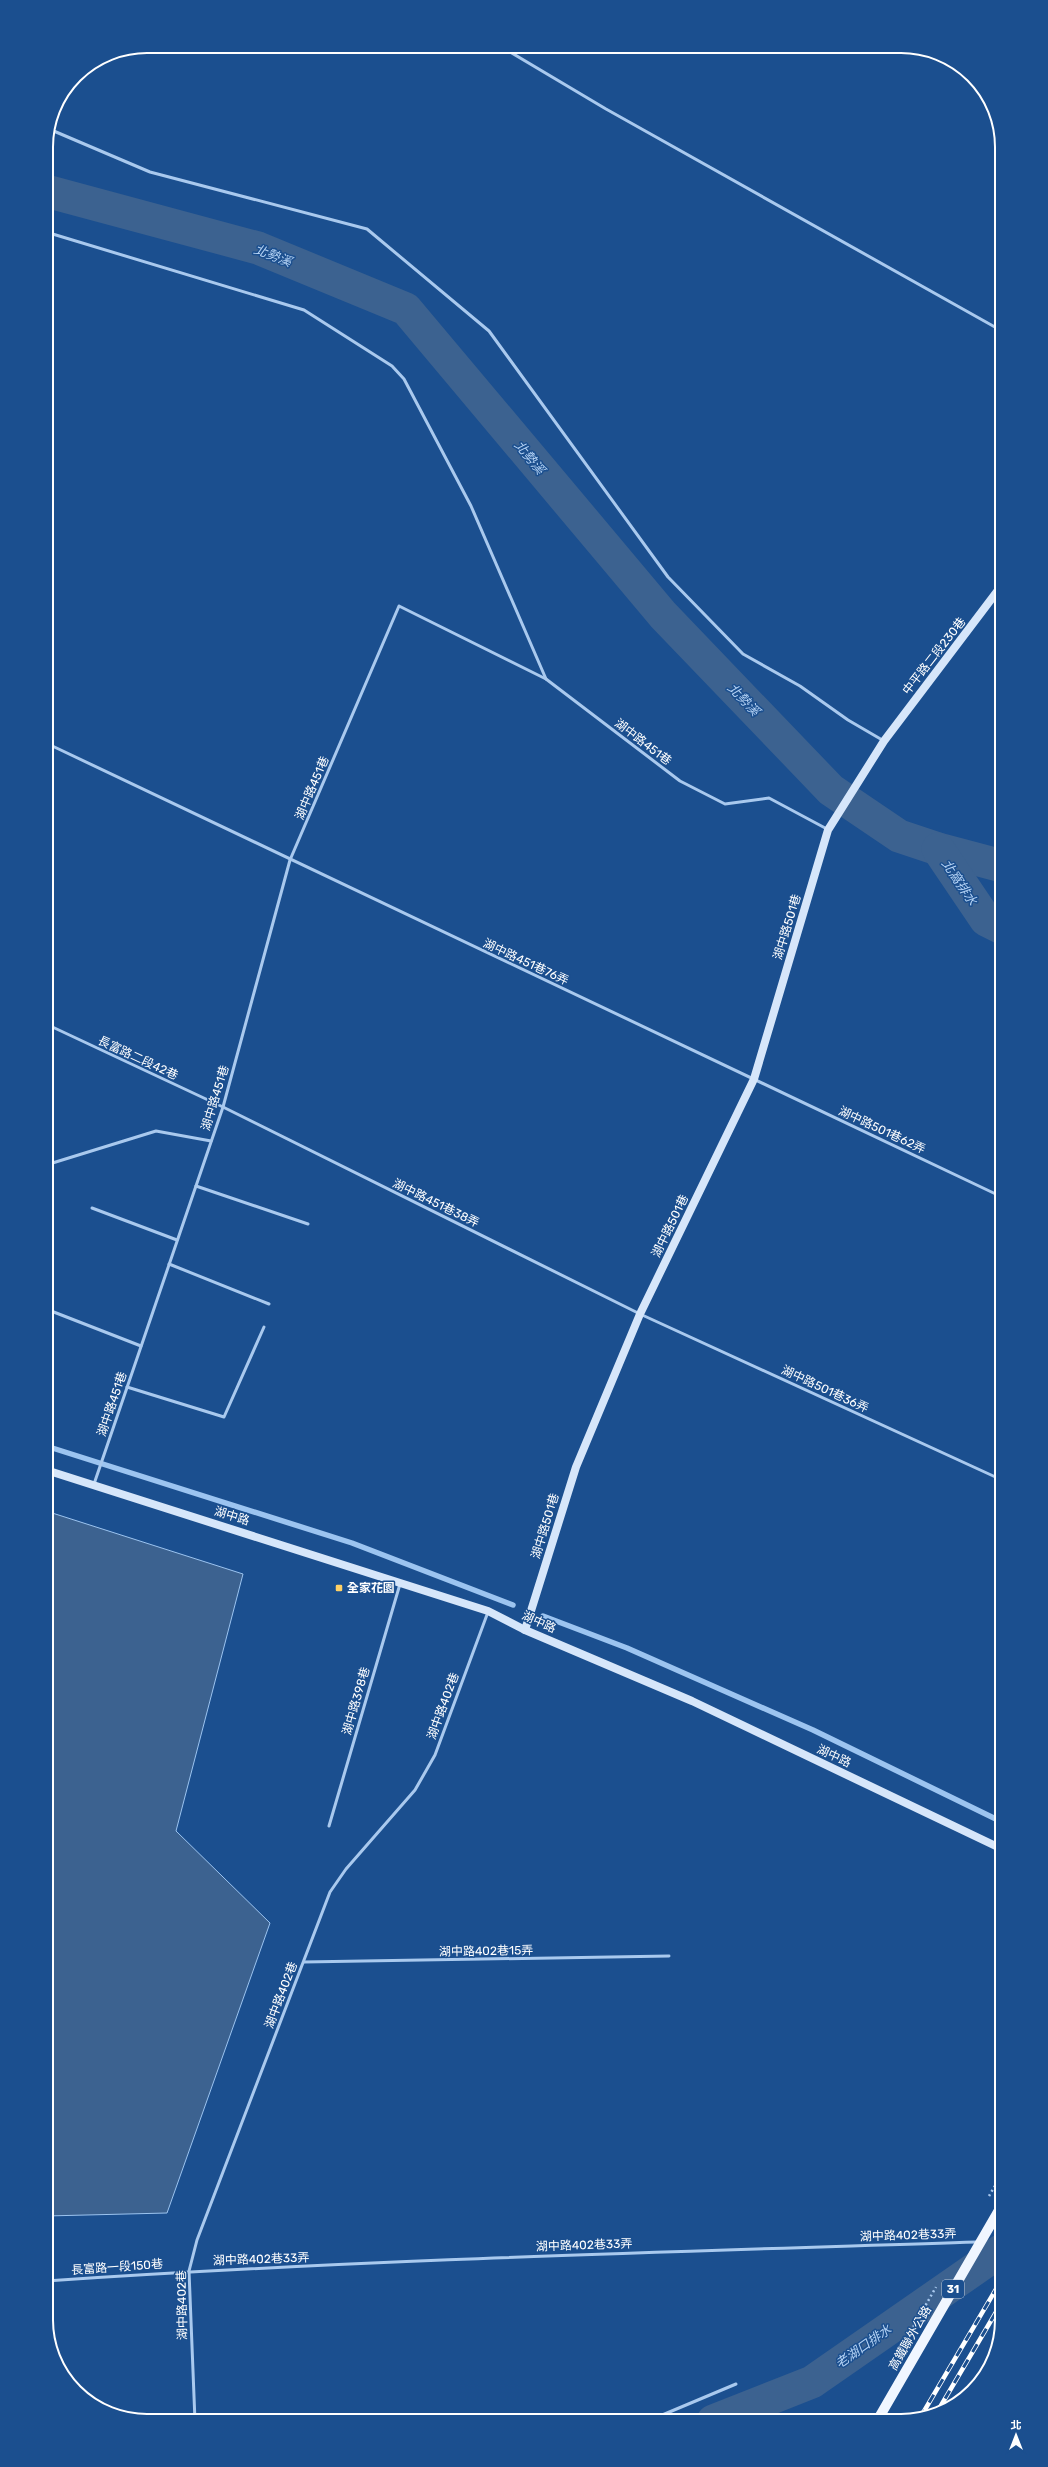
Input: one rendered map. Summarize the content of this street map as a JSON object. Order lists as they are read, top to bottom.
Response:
{
  "streets": {
    "main road": ["31", "高鐵聯外公路"],
    "street": ["中平路二段230巷", "湖中路501巷", "湖中路"],
    "lane": [
      "湖中路451巷",
      "湖中路451巷76弄",
      "長富路二段42巷",
      "湖中路501巷62弄",
      "湖中路451巷38弄",
      "湖中路501巷36弄",
      "湖中路398巷",
      "湖中路402巷",
      "湖中路402巷15弄",
      "湖中路402巷33弄",
      "長富路一段150巷"
    ]
  },
  "crossings": [
    ["中平路二段230巷", "湖中路451巷"],
    ["中平路二段230巷", "湖中路501巷"],
    ["湖中路451巷", "湖中路501巷"],
    ["湖中路451巷", "湖中路451巷76弄"],
    ["湖中路451巷", "長富路二段42巷"],
    ["湖中路451巷", "湖中路451巷38弄"],
    ["湖中路451巷", "湖中路"],
    ["湖中路501巷", "湖中路451巷76弄"],
    ["湖中路501巷", "湖中路501巷62弄"],
    ["湖中路501巷", "湖中路451巷38弄"],
    ["湖中路501巷", "湖中路501巷36弄"],
    ["湖中路501巷", "湖中路"],
    ["湖中路451巷76弄", "湖中路501巷62弄"],
    ["長富路二段42巷", "湖中路451巷38弄"],
    ["湖中路451巷38弄", "湖中路501巷36弄"],
    ["湖中路", "湖中路398巷"],
    ["湖中路", "湖中路402巷"],
    ["湖中路402巷", "湖中路402巷15弄"],
    ["湖中路402巷", "湖中路402巷33弄"],
    ["湖中路402巷", "長富路一段150巷"],
    ["湖中路402巷33弄", "長富路一段150巷"],
    ["湖中路402巷33弄", "高鐵聯外公路"]
  ],
  "water": ["北勢溪", "北窩排水", "老湖口排水"],
  "places": {
    "transit": ["全家花園"]
  },
  "north": "top"
}
